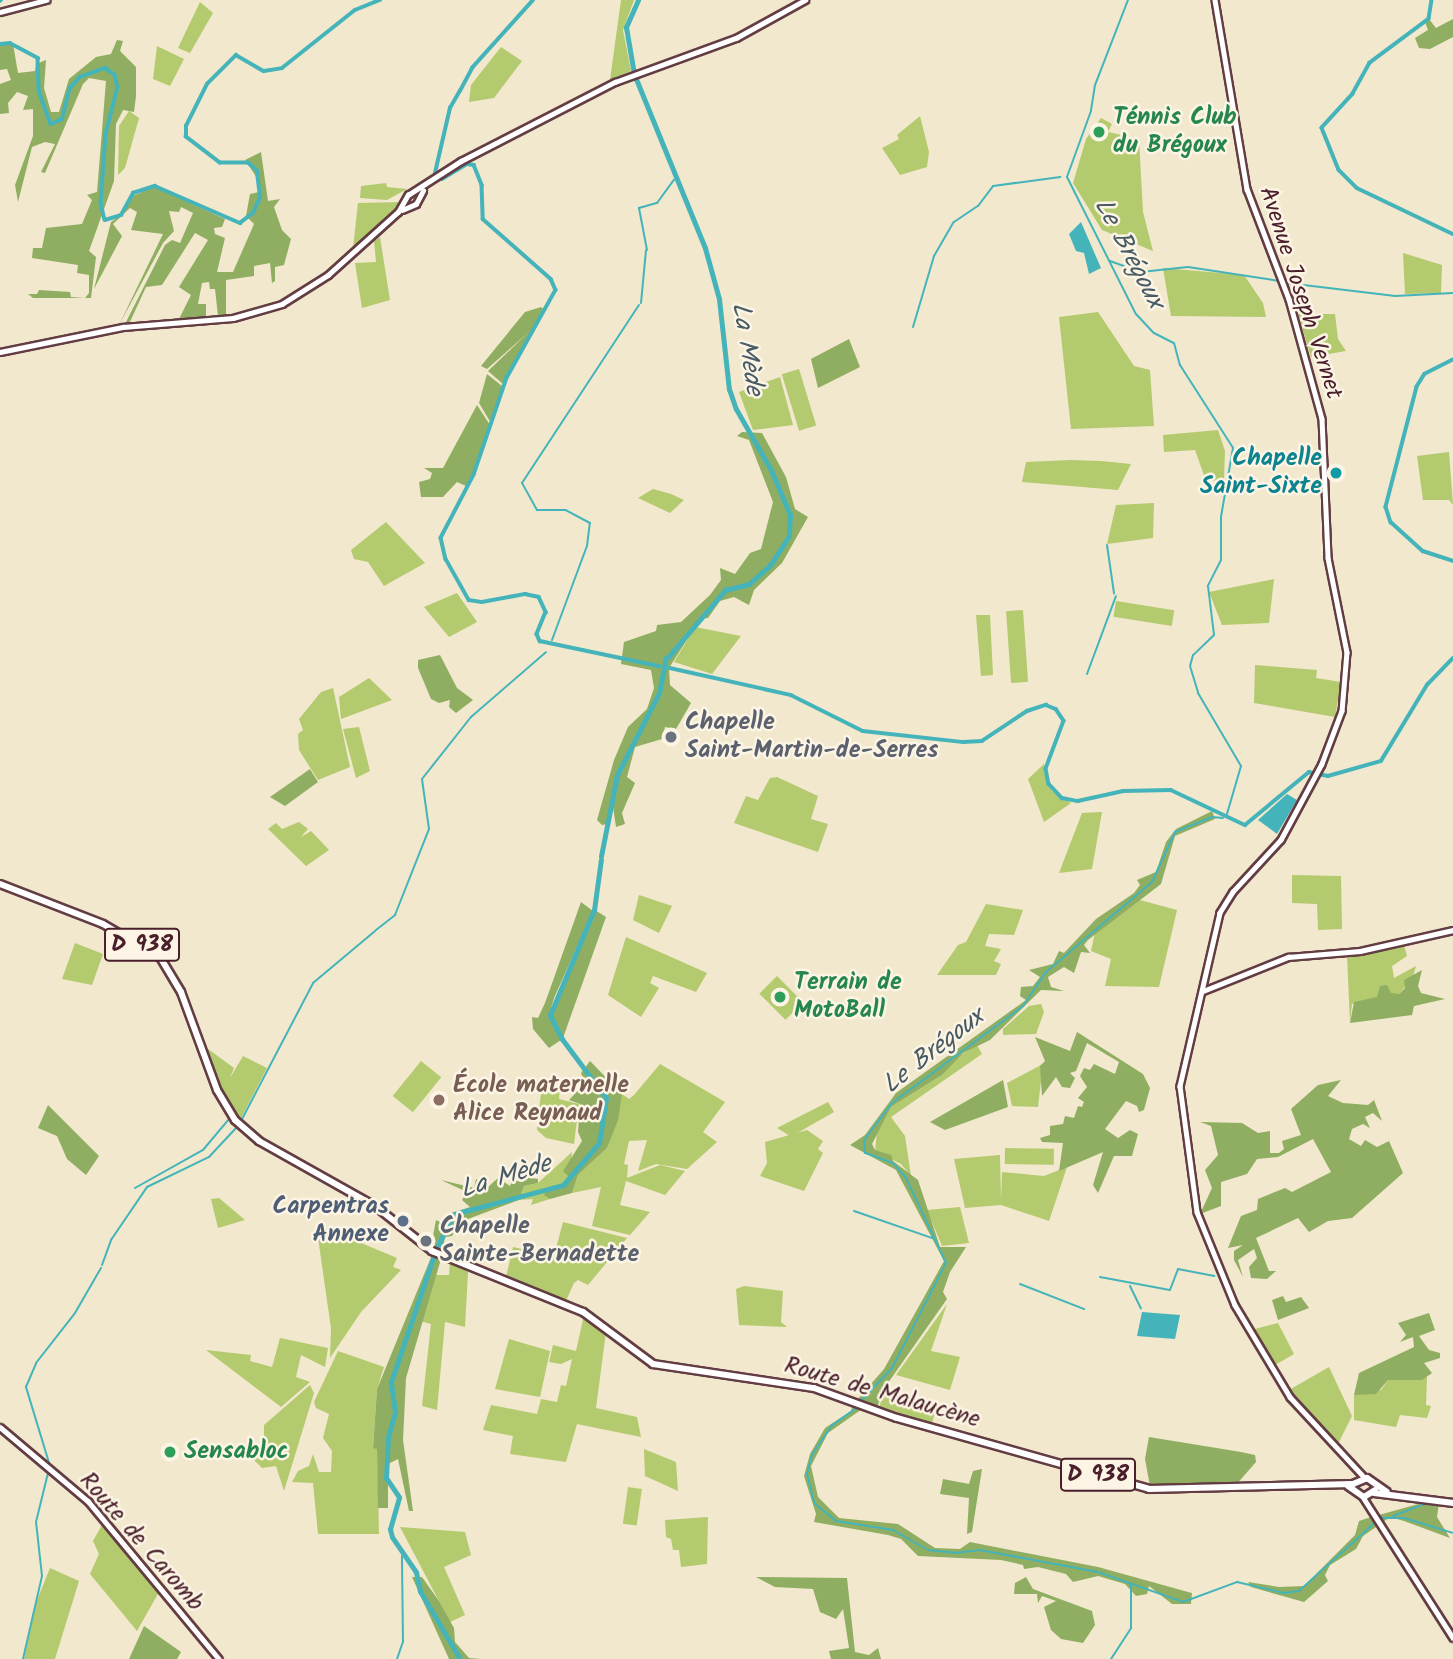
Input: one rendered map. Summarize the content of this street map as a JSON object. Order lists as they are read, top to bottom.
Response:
{
  "streets": {
    "main road": ["D 938", "Route de Malaucène"],
    "street": ["Avenue Joseph Vernet", "Route de Caromb"]
  },
  "crossings": [
    ["Avenue Joseph Vernet", "D 938"],
    ["Avenue Joseph Vernet", "Route de Malaucène"],
    ["D 938", "Route de Malaucène"]
  ],
  "water": ["Le Brégoux", "La Mède"],
  "places": [
    "Ténnis Club du Brégoux",
    "Chapelle Saint-Sixte",
    "Chapelle Saint-Martin-de-Serres",
    "Terrain de MotoBall",
    "École maternelle Alice Reynaud",
    "Carpentras Annexe",
    "Chapelle Sainte-Bernadette",
    "Sensabloc"
  ]
}
